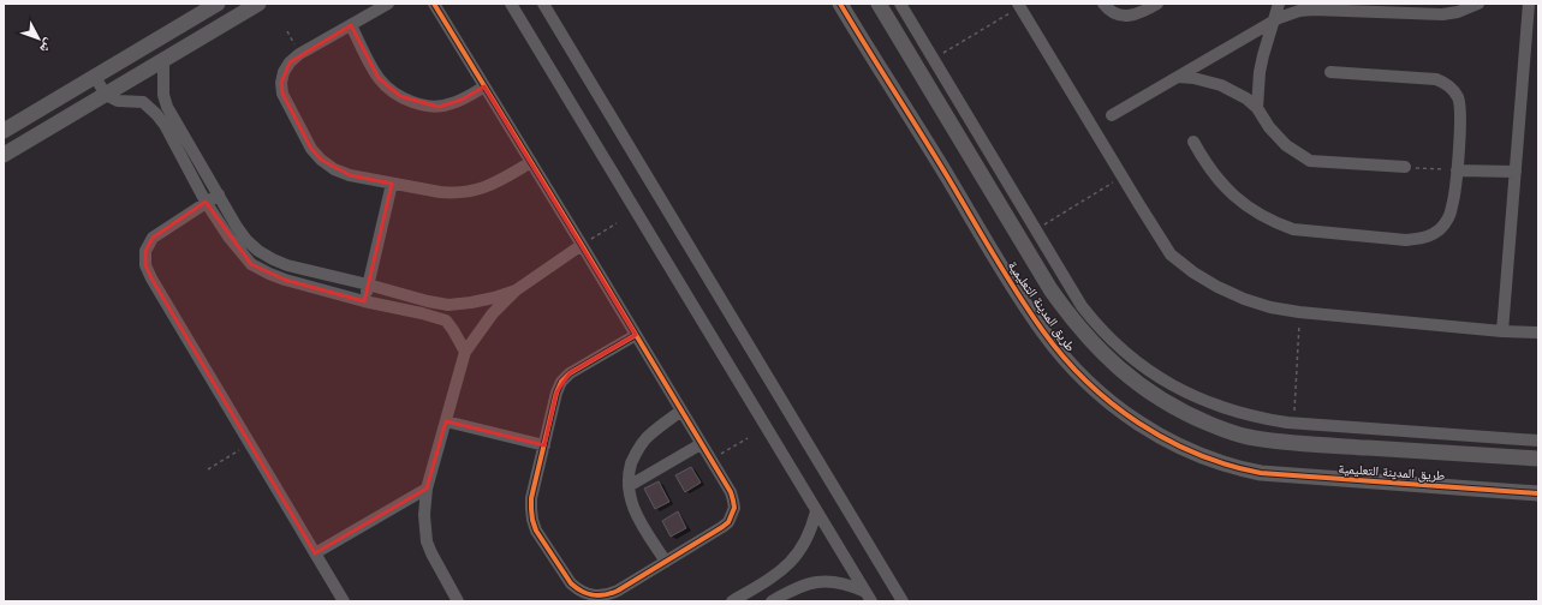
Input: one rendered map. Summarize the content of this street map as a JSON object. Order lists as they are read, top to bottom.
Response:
{
  "streets": {
    "street": ["طريق المدينة التعليمية"]
  },
  "north": "bottom right"
}
